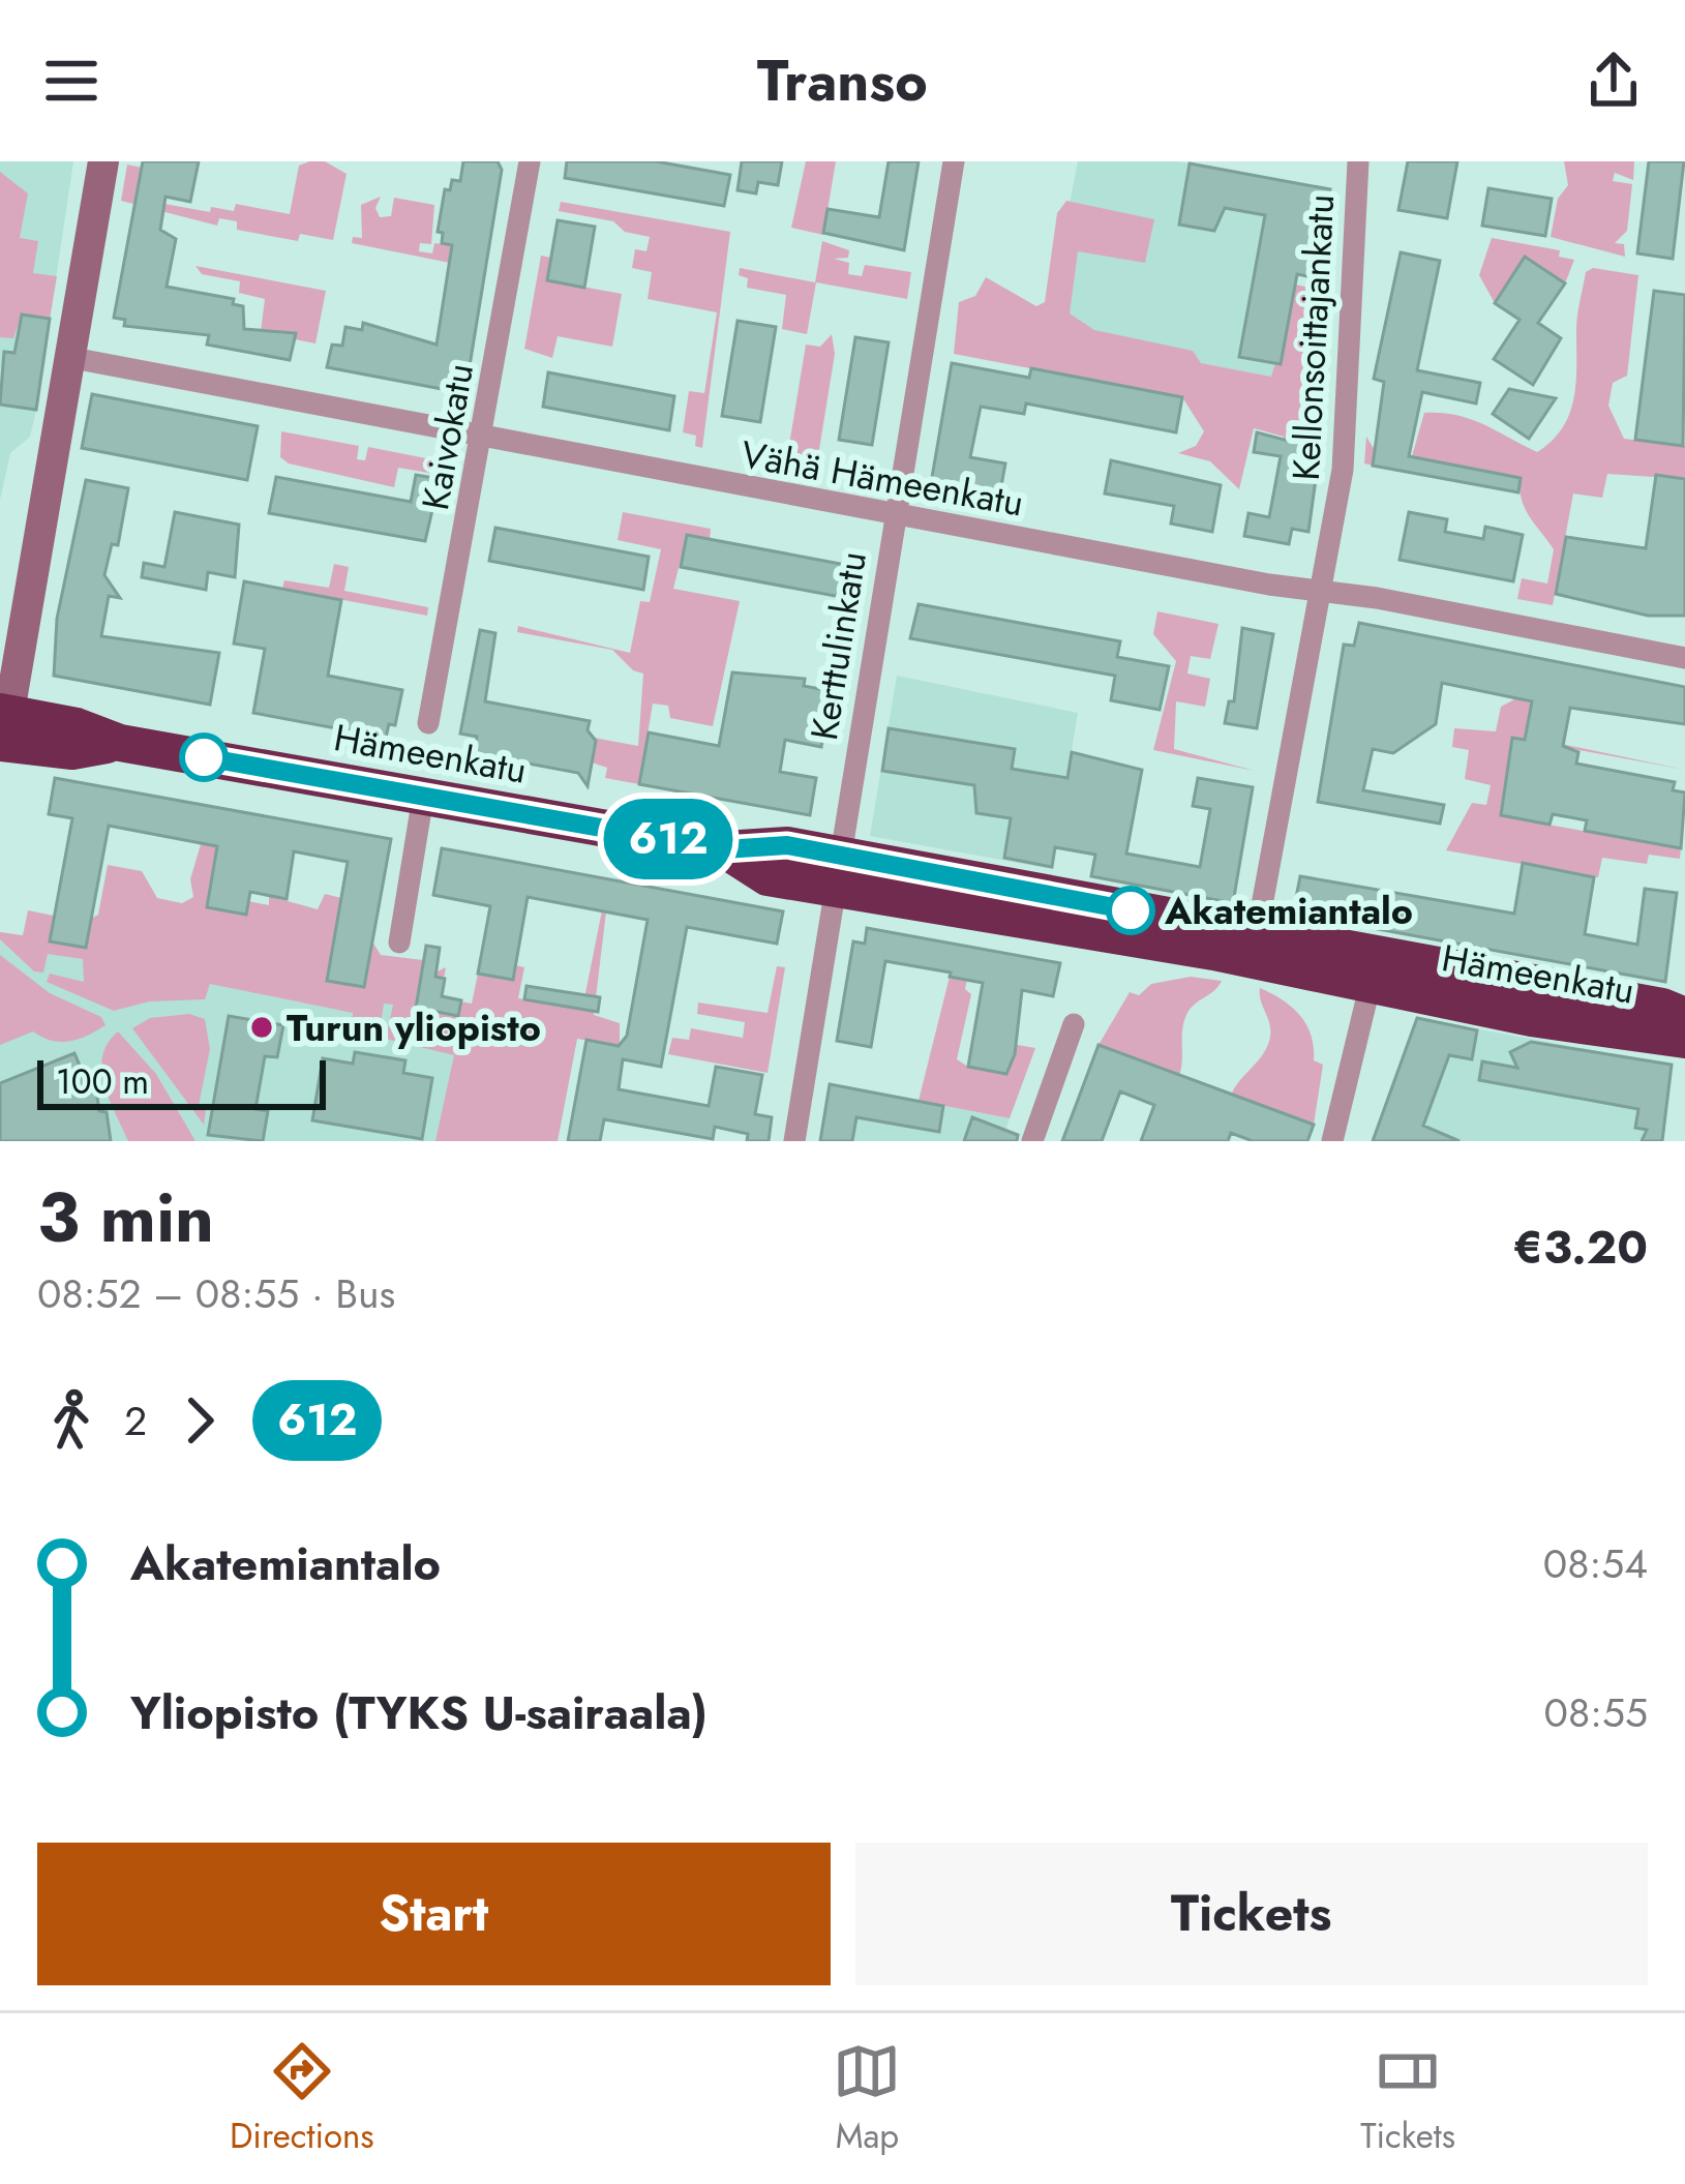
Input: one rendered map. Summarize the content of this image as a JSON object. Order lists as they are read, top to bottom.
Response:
{
  "streets": {
    "highway": ["Hämeenkatu"],
    "street": [
      "Kellonsoittajankatu",
      "Kaivokatu",
      "Vähä Hämeenkatu",
      "Kerttulinkatu"
    ]
  },
  "crossings": [
    ["Kellonsoittajankatu", "Vähä Hämeenkatu"],
    ["Kellonsoittajankatu", "Hämeenkatu"],
    ["Kaivokatu", "Vähä Hämeenkatu"],
    ["Vähä Hämeenkatu", "Kerttulinkatu"],
    ["Kerttulinkatu", "Hämeenkatu"]
  ],
  "places": ["Akatemiantalo", "Turun yliopisto"],
  "lines": ["bus line 612"],
  "scale_bar": "100 m",
  "page": {
    "header": "Transo",
    "on_map": "612",
    "scale": "100 m",
    "heading": ["3 min", "08:52 – 08:55 · Bus", "€3.20"],
    "legs": ["2", "612"],
    "list": [
      {
        "name": "Akatemiantalo",
        "value": "08:54"
      },
      {
        "name": "Yliopisto (TYKS U-sairaala)",
        "value": "08:55"
      }
    ],
    "buttons": ["Start", "Tickets"],
    "tabs": ["Directions", "Map", "Tickets"]
  }
}
